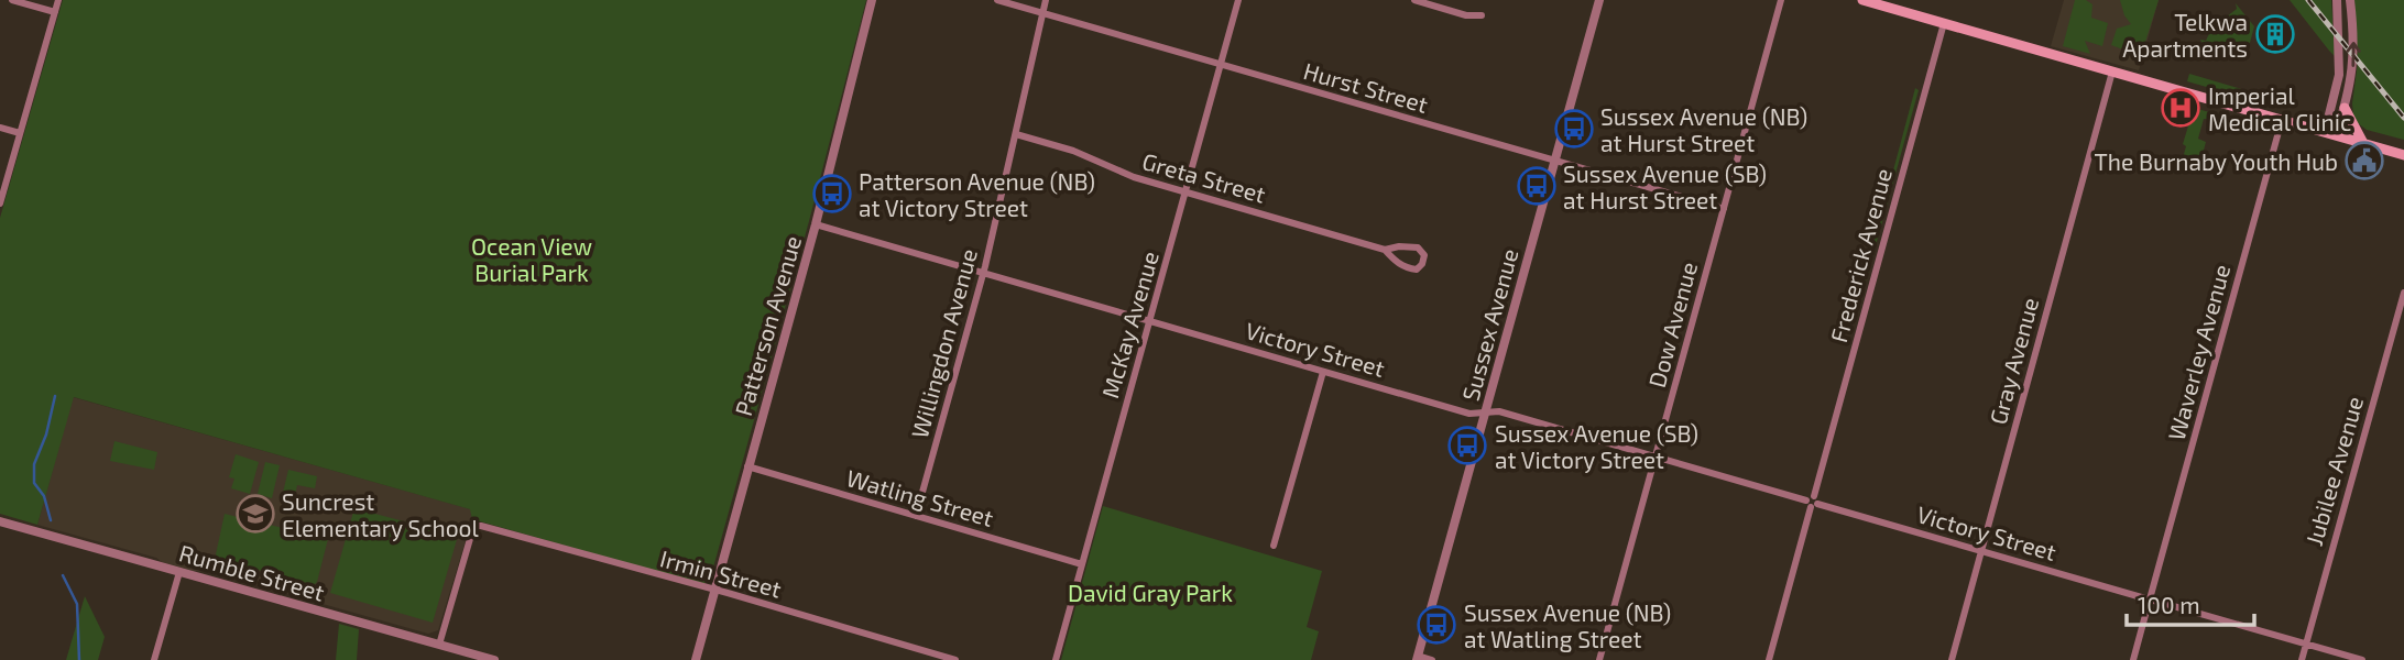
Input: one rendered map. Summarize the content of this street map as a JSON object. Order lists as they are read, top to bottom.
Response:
{
  "streets": {
    "street": [
      "Hurst Street",
      "Greta Street",
      "Frederick Avenue",
      "McKay Avenue",
      "Sussex Avenue",
      "Dow Avenue",
      "Patterson Avenue",
      "Willingdon Avenue",
      "Victory Street",
      "Waverley Avenue",
      "Gray Avenue",
      "Jubilee Avenue",
      "Watling Street",
      "Rumble Street",
      "Irmin Street"
    ]
  },
  "crossings": [
    ["Hurst Street", "McKay Avenue"],
    ["Hurst Street", "Sussex Avenue"],
    ["Hurst Street", "Dow Avenue"],
    ["Hurst Street", "Willingdon Avenue"],
    ["Greta Street", "McKay Avenue"],
    ["Greta Street", "Willingdon Avenue"],
    ["Frederick Avenue", "Victory Street"],
    ["McKay Avenue", "Victory Street"],
    ["McKay Avenue", "Watling Street"],
    ["Sussex Avenue", "Victory Street"],
    ["Dow Avenue", "Victory Street"],
    ["Patterson Avenue", "Victory Street"],
    ["Patterson Avenue", "Watling Street"],
    ["Patterson Avenue", "Irmin Street"],
    ["Willingdon Avenue", "Victory Street"],
    ["Willingdon Avenue", "Watling Street"],
    ["Victory Street", "Waverley Avenue"],
    ["Victory Street", "Gray Avenue"],
    ["Victory Street", "Jubilee Avenue"],
    ["Rumble Street", "Irmin Street"]
  ],
  "parks": ["Ocean View Burial Park", "David Gray Park"],
  "places": {
    "building": ["Telkwa Apartments"],
    "hospital": ["Imperial Medical Clinic"],
    "bus stop": [
      "Sussex Avenue (NB) at Hurst Street",
      "Sussex Avenue (SB) at Hurst Street",
      "Patterson Avenue (NB) at Victory Street",
      "Sussex Avenue (SB) at Victory Street",
      "Sussex Avenue (NB) at Watling Street"
    ],
    "public building": ["The Burnaby Youth Hub"],
    "school or university": ["Suncrest Elementary School"]
  },
  "scale_bar": "100 m"
}
